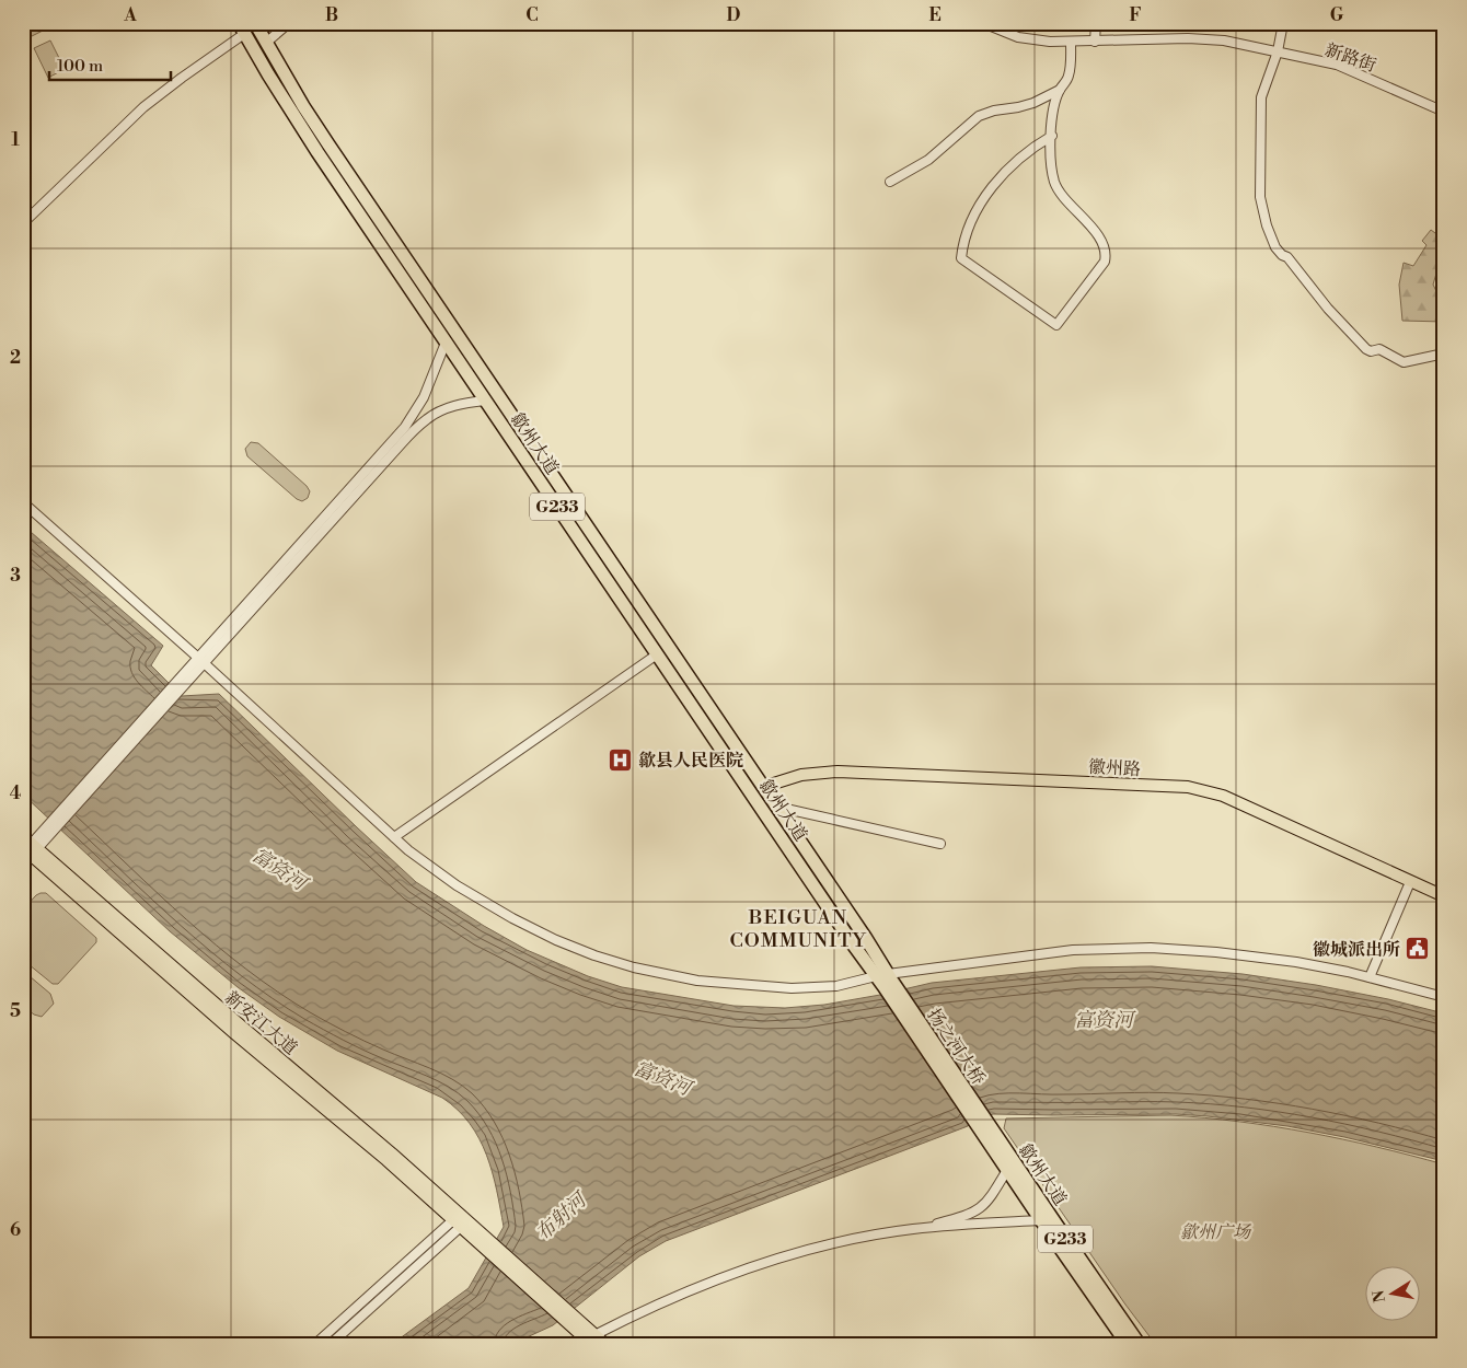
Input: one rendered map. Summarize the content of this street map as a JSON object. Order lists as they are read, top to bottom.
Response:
{
  "streets": {
    "highway": ["歙州大道", "G233", "扬之河大桥"],
    "main road": ["徽州路", "新安江大道"],
    "street": ["新路街"]
  },
  "crossings": [
    ["歙州大道", "徽州路"],
    ["歙州大道", "扬之河大桥"]
  ],
  "districts": ["BEIGUAN COMMUNITY"],
  "water": ["富资河", "布射河"],
  "parks": ["歙州广场"],
  "places": {
    "hospital": ["歙县人民医院"],
    "public building": ["徽城派出所"]
  },
  "scale_bar": "100 m",
  "north": "left",
  "grid": {
    "columns": [
      "A",
      "B",
      "C",
      "D",
      "E",
      "F",
      "G"
    ],
    "rows": [
      "1",
      "2",
      "3",
      "4",
      "5",
      "6"
    ]
  }
}
